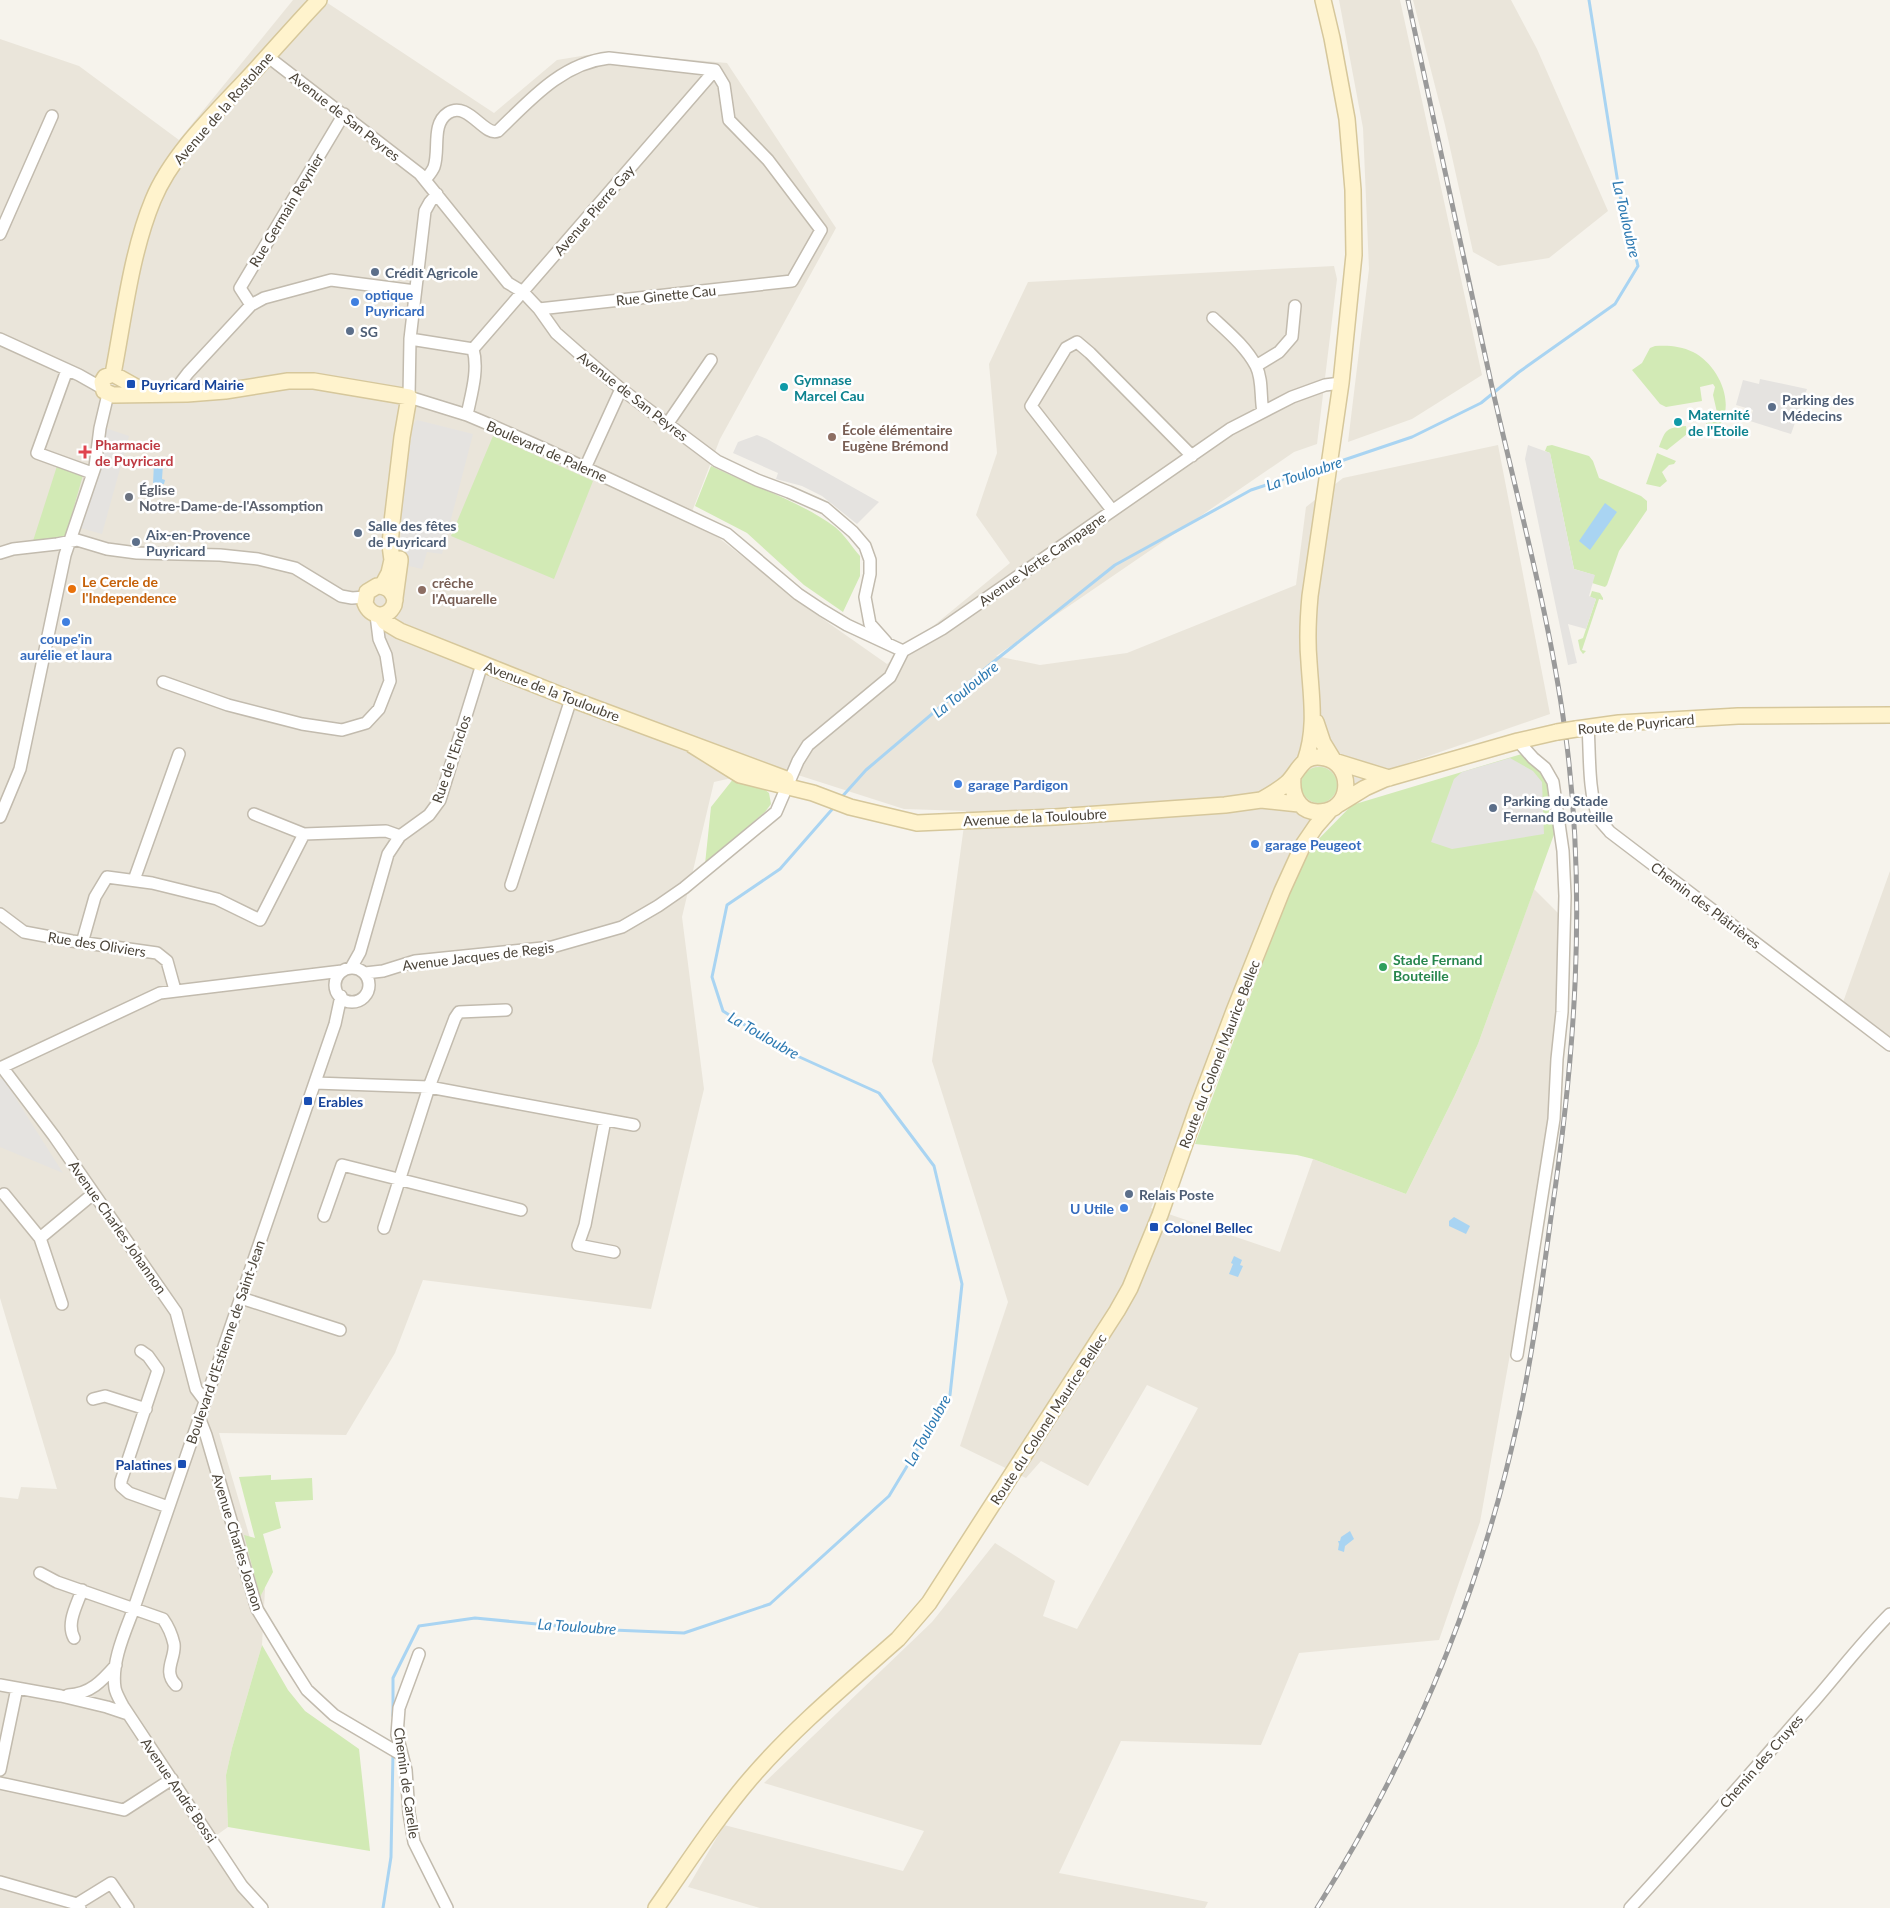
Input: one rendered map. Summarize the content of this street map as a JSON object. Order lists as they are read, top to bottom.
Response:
{
  "streets": {
    "main road": [
      "Avenue de la Rostolane",
      "Boulevard de Palerne",
      "Avenue de la Touloubre",
      "Route de Puyricard",
      "Route du Colonel Maurice Bellec"
    ],
    "street": [
      "Avenue de San Peyres",
      "Rue Germain Reynier",
      "Avenue Pierre Gay",
      "Rue Ginette Cau",
      "Avenue Verte Campagne",
      "Rue de l'Enclos",
      "Chemin des Plâtrières",
      "Rue des Oliviers",
      "Avenue Jacques de Regis",
      "Avenue Charles Johannon",
      "Boulevard d'Estienne de Saint-Jean",
      "Avenue Charles Joanon",
      "Chemin des Cruyes",
      "Chemin de Carelle",
      "Avenue André Bossi"
    ]
  },
  "crossings": [
    ["Avenue de la Rostolane", "Avenue de San Peyres"],
    ["Avenue de la Rostolane", "Boulevard de Palerne"],
    ["Avenue de San Peyres", "Rue Germain Reynier"],
    ["Avenue de San Peyres", "Avenue Pierre Gay"],
    ["Avenue de San Peyres", "Rue Ginette Cau"],
    ["Avenue de San Peyres", "Boulevard de Palerne"],
    ["Avenue Pierre Gay", "Rue Ginette Cau"],
    ["Boulevard de Palerne", "Avenue Verte Campagne"],
    ["Avenue de la Touloubre", "Rue de l'Enclos"],
    ["Avenue de la Touloubre", "Avenue Jacques de Regis"],
    ["Route de Puyricard", "Chemin des Plâtrières"],
    ["Route de Puyricard", "Route du Colonel Maurice Bellec"],
    ["Rue de l'Enclos", "Avenue Jacques de Regis"],
    ["Rue de l'Enclos", "Boulevard d'Estienne de Saint-Jean"],
    ["Avenue Jacques de Regis", "Boulevard d'Estienne de Saint-Jean"],
    ["Avenue Charles Johannon", "Boulevard d'Estienne de Saint-Jean"],
    ["Boulevard d'Estienne de Saint-Jean", "Avenue Charles Joanon"],
    ["Boulevard d'Estienne de Saint-Jean", "Avenue André Bossi"],
    ["Avenue Charles Joanon", "Chemin de Carelle"]
  ],
  "water": ["La Touloubre"],
  "places": {
    "other": [
      "Crédit Agricole",
      "optique Puyricard",
      "SG",
      "Gymnase Marcel Cau",
      "Parking des Médecins",
      "Maternité de l'Etoile",
      "École élémentaire Eugène Brémond",
      "Église Notre-Dame-de-l'Assomption",
      "Salle des fêtes de Puyricard",
      "Aix-en-Provence Puyricard",
      "Le Cercle de l'Independence",
      "crêche l'Aquarelle",
      "coupe'in aurélie et laura",
      "garage Pardigon",
      "Parking du Stade Fernand Bouteille",
      "garage Peugeot",
      "Stade Fernand Bouteille",
      "Relais Poste",
      "U Utile"
    ],
    "transit": [
      "Puyricard Mairie",
      "Erables",
      "Colonel Bellec",
      "Palatines"
    ],
    "health": ["Pharmacie de Puyricard"]
  }
}
